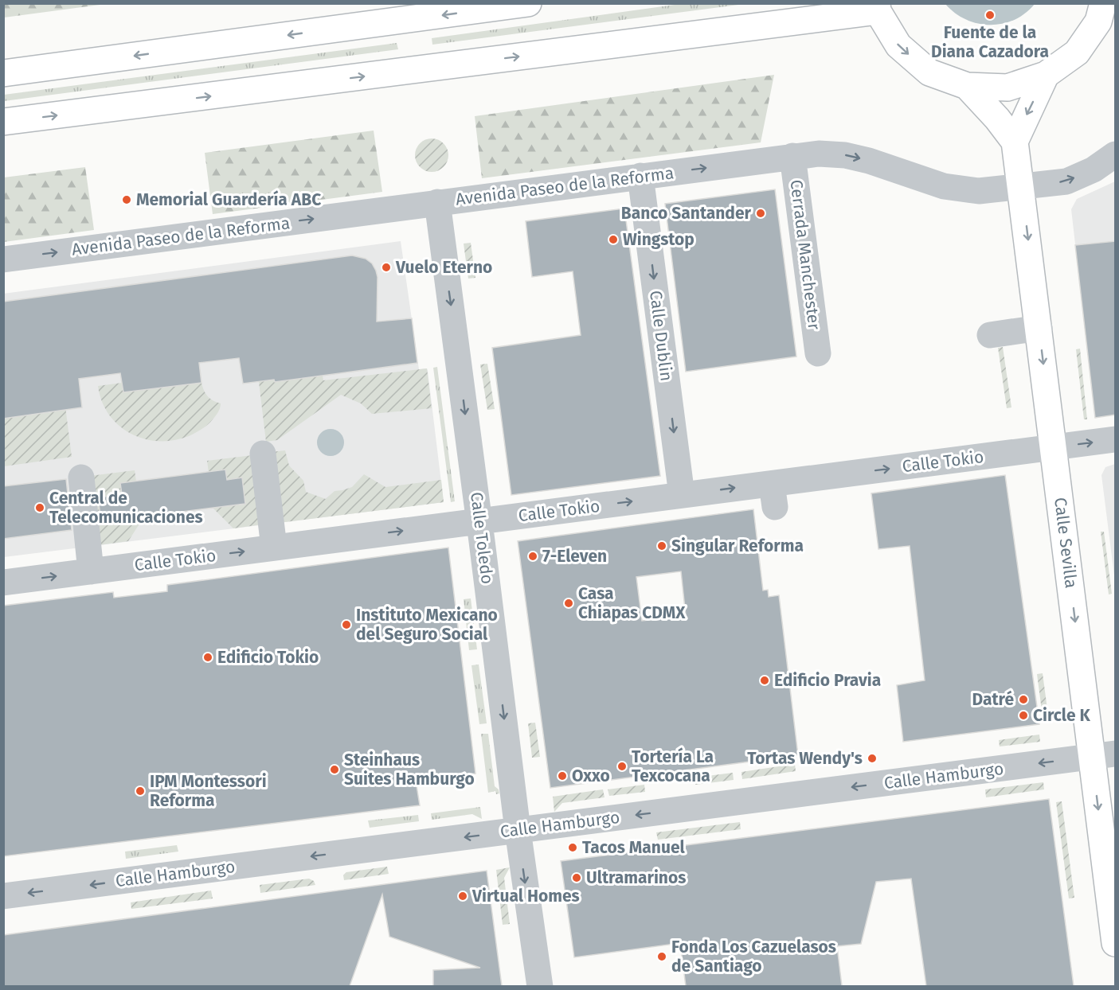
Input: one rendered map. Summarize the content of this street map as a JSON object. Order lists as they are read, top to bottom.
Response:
{
  "streets": {
    "main road": ["Calle Sevilla"],
    "street": [
      "Avenida Paseo de la Reforma",
      "Cerrada Manchester",
      "Calle Dublin",
      "Calle Tokio",
      "Calle Toledo",
      "Calle Hamburgo"
    ]
  },
  "crossings": [
    ["Avenida Paseo de la Reforma", "Cerrada Manchester"],
    ["Avenida Paseo de la Reforma", "Calle Dublin"],
    ["Avenida Paseo de la Reforma", "Calle Toledo"],
    ["Avenida Paseo de la Reforma", "Calle Sevilla"],
    ["Calle Dublin", "Calle Tokio"],
    ["Calle Tokio", "Calle Toledo"],
    ["Calle Tokio", "Calle Sevilla"],
    ["Calle Toledo", "Calle Hamburgo"],
    ["Calle Sevilla", "Calle Hamburgo"]
  ],
  "one_way": [
    "Avenida Paseo de la Reforma",
    "Calle Dublin",
    "Calle Tokio",
    "Calle Toledo",
    "Calle Sevilla",
    "Calle Hamburgo"
  ],
  "places": [
    "Fuente de la Diana Cazadora",
    "Memorial Guardería ABC",
    "Banco Santander",
    "Wingstop",
    "Vuelo Eterno",
    "Central de Telecomunicaciones",
    "Singular Reforma",
    "7-Eleven",
    "Casa Chiapas CDMX",
    "Instituto Mexicano del Seguro Social",
    "Edificio Tokio",
    "Edificio Pravia",
    "Datré",
    "Circle K",
    "Tortas Wendy's",
    "Tortería La Texcocana",
    "Steinhaus Suites Hamburgo",
    "Oxxo",
    "IPM Montessori Reforma",
    "Tacos Manuel",
    "Ultramarinos",
    "Virtual Homes",
    "Fonda Los Cazuelasos de Santiago"
  ]
}
